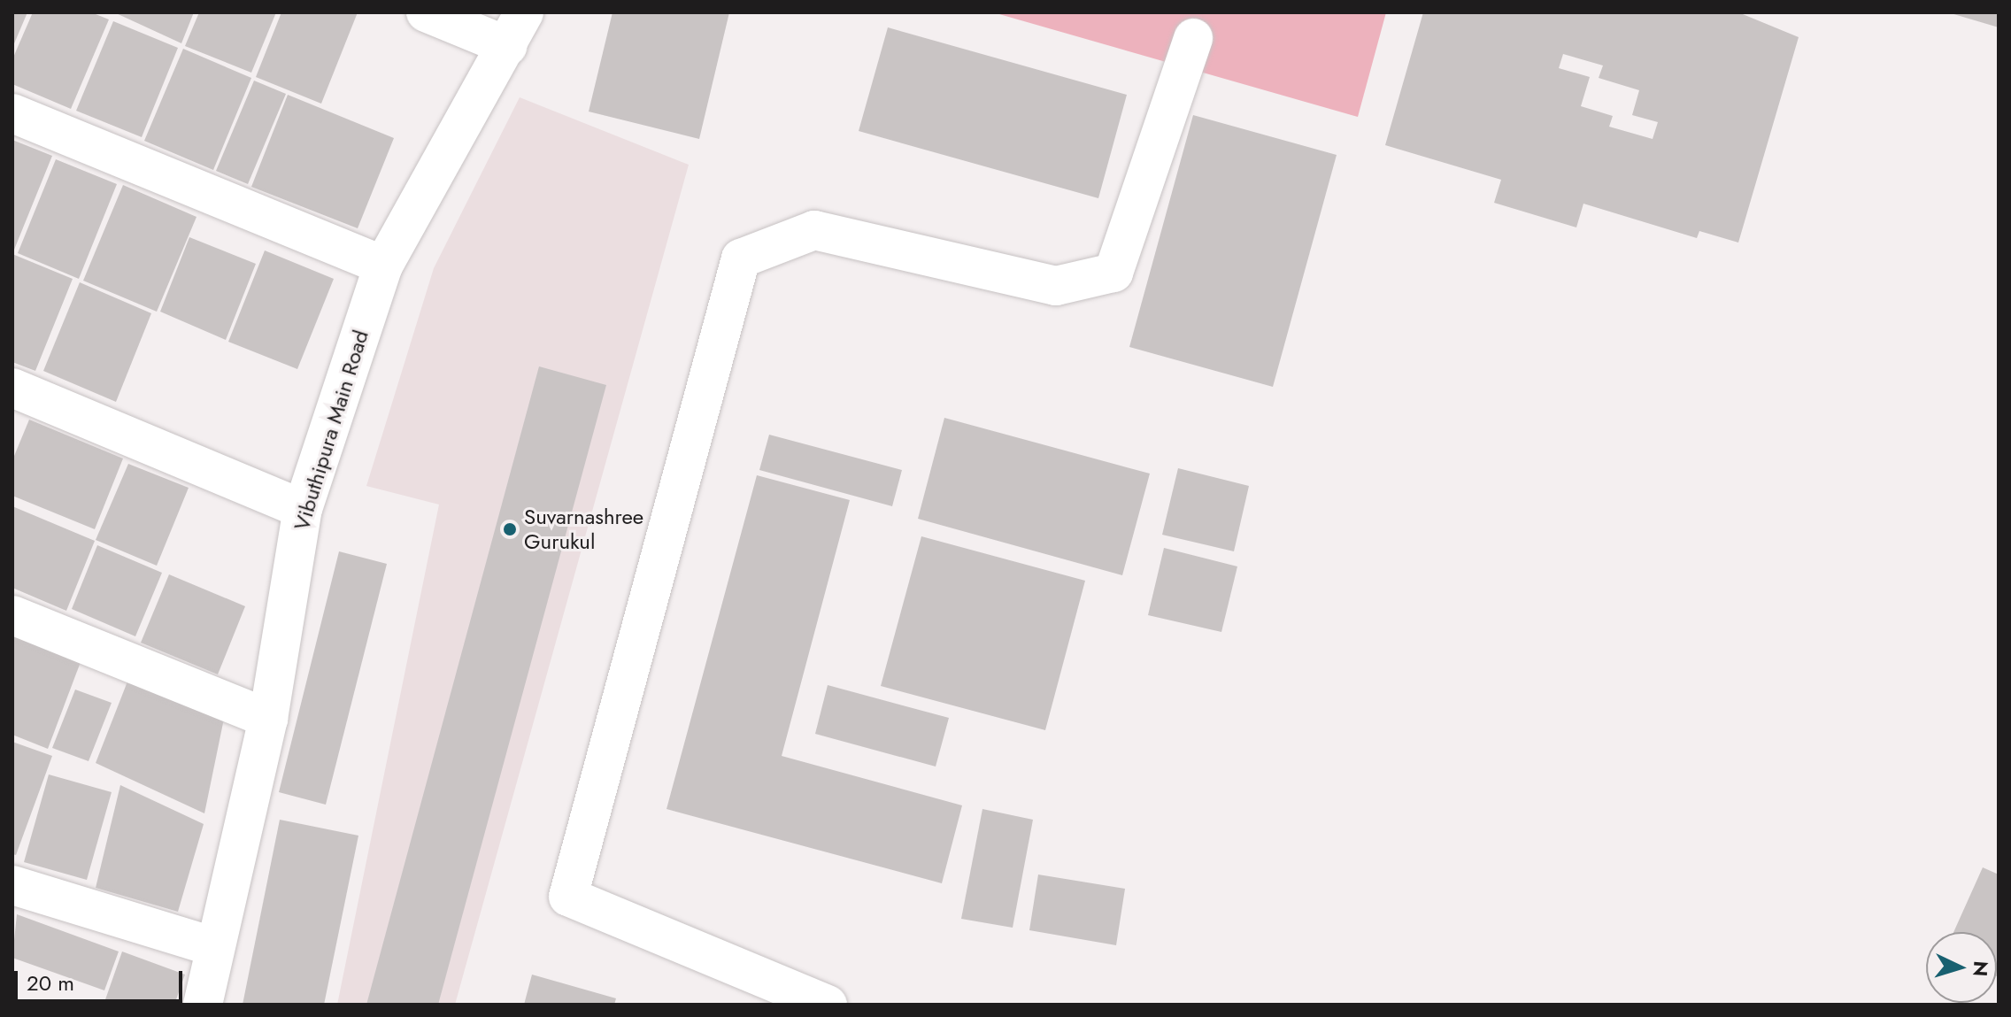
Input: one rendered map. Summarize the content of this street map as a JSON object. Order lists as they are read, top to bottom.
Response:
{
  "streets": {
    "street": ["Vibuthipura Main Road"]
  },
  "places": ["Suvarnashree Gurukul"],
  "scale_bar": "20 m",
  "north": "right"
}
